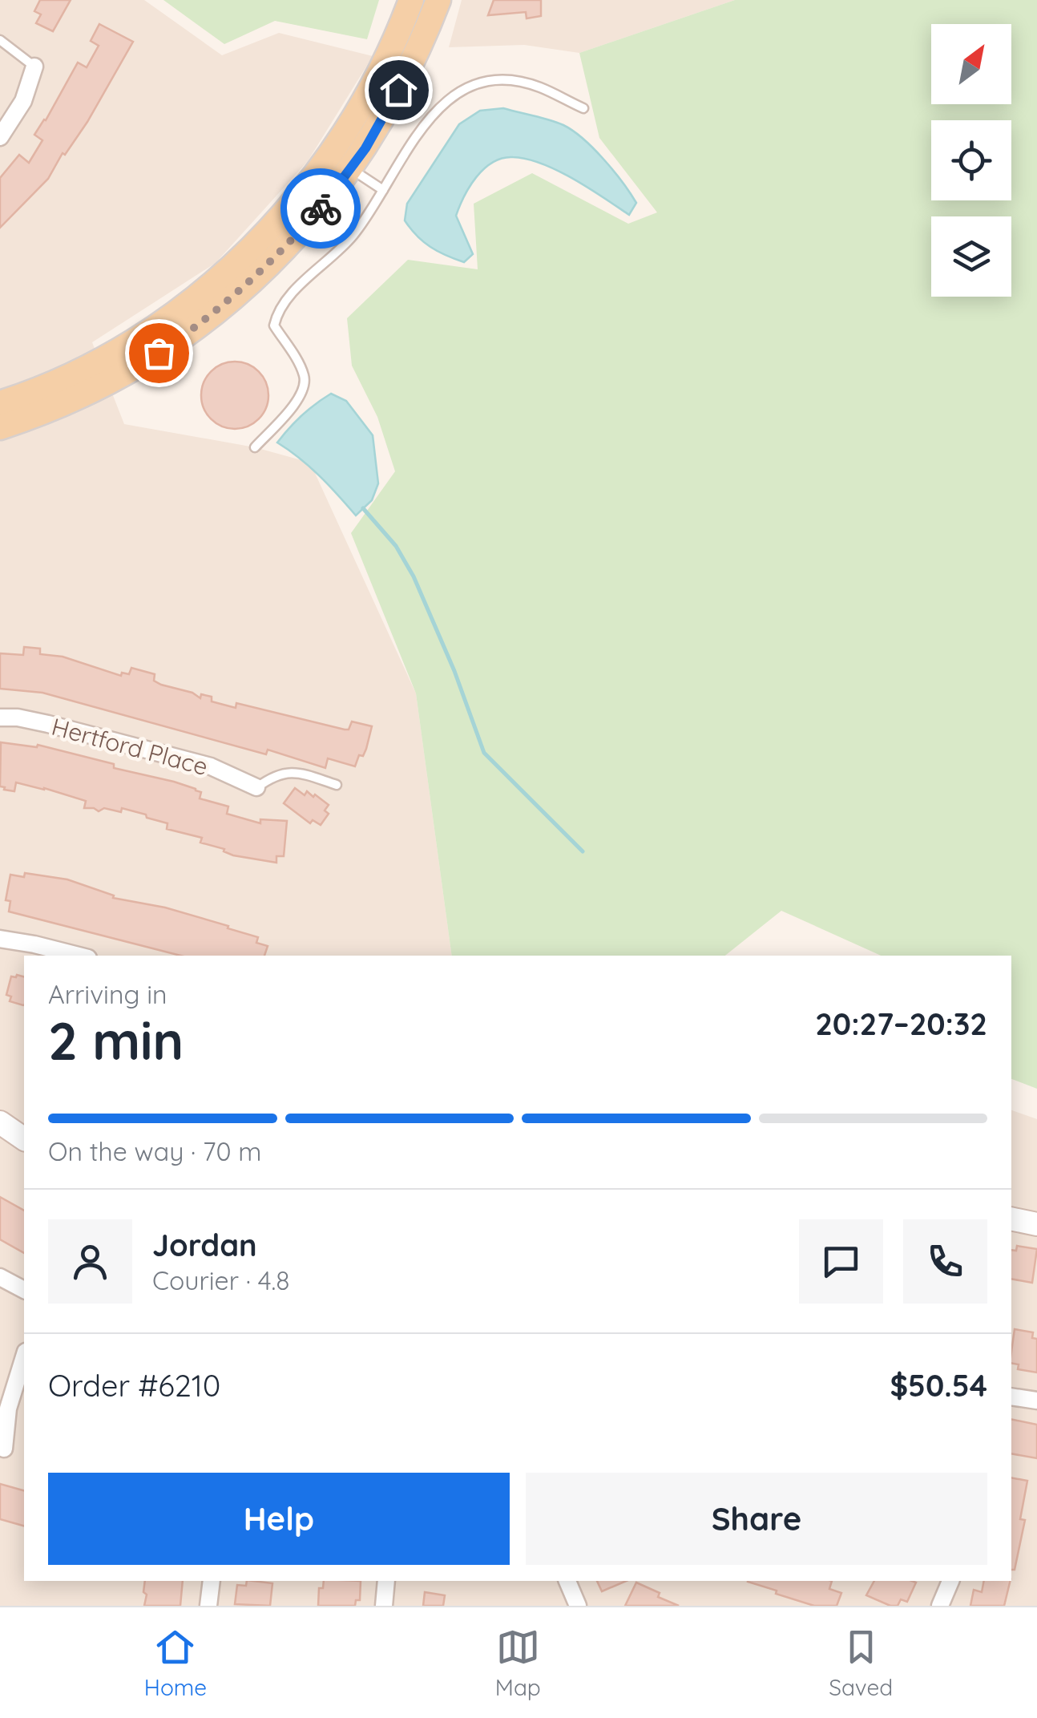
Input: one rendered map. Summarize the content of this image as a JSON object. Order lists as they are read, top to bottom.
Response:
{
  "streets": {
    "street": ["Hertford Place"]
  },
  "north": "top right",
  "page": {
    "heading": ["2 min", "Arriving in", "20:27–20:32"],
    "panel": [
      "Jordan",
      "Courier · 4.8",
      "Order #6210",
      "$50.54"
    ],
    "bar": "On the way · 70 m",
    "buttons": ["Help", "Share"],
    "tabs": ["Home", "Map", "Saved"]
  }
}
